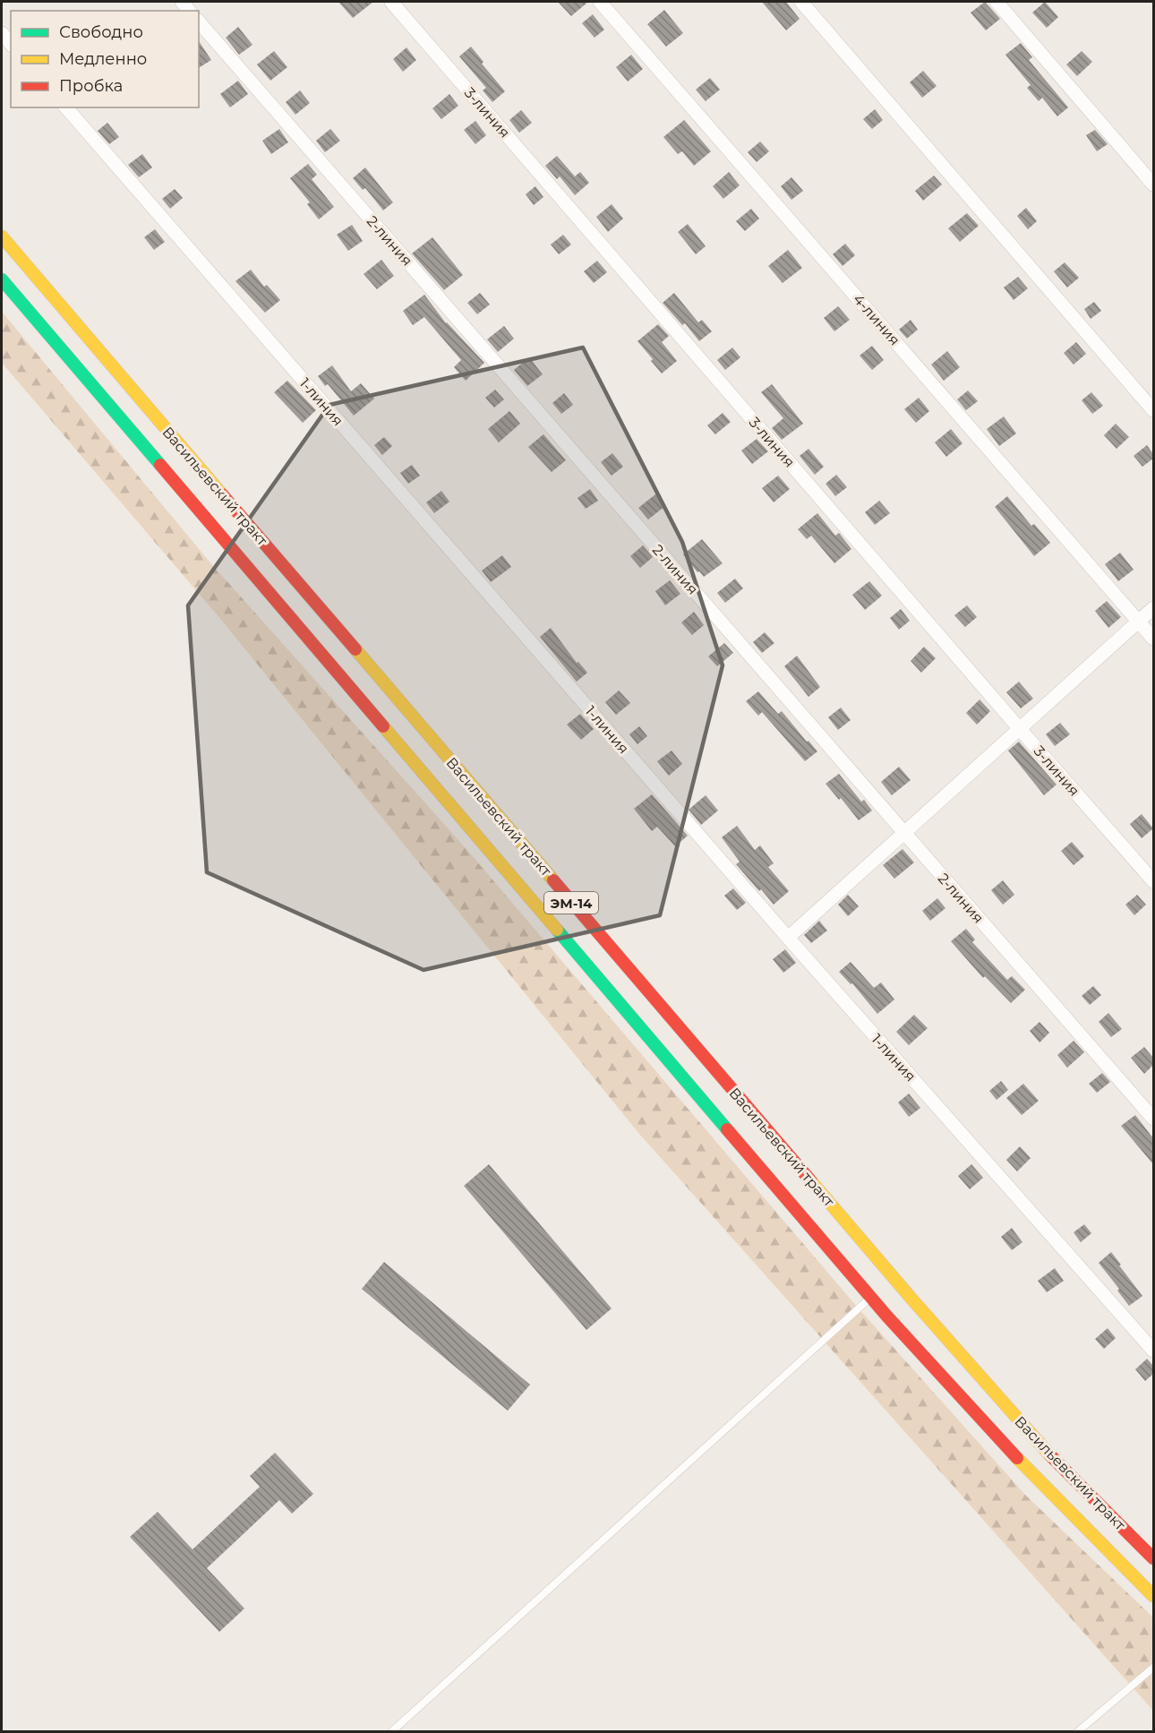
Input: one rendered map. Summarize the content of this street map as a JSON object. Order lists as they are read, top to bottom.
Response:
{
  "streets": {
    "main road": ["Васильевский тракт", "ЭМ-14"],
    "street": [
      "3-линия",
      "2-линия",
      "4-линия",
      "1-линия"
    ]
  },
  "legend": ["Свободно", "Медленно", "Пробка"]
}
